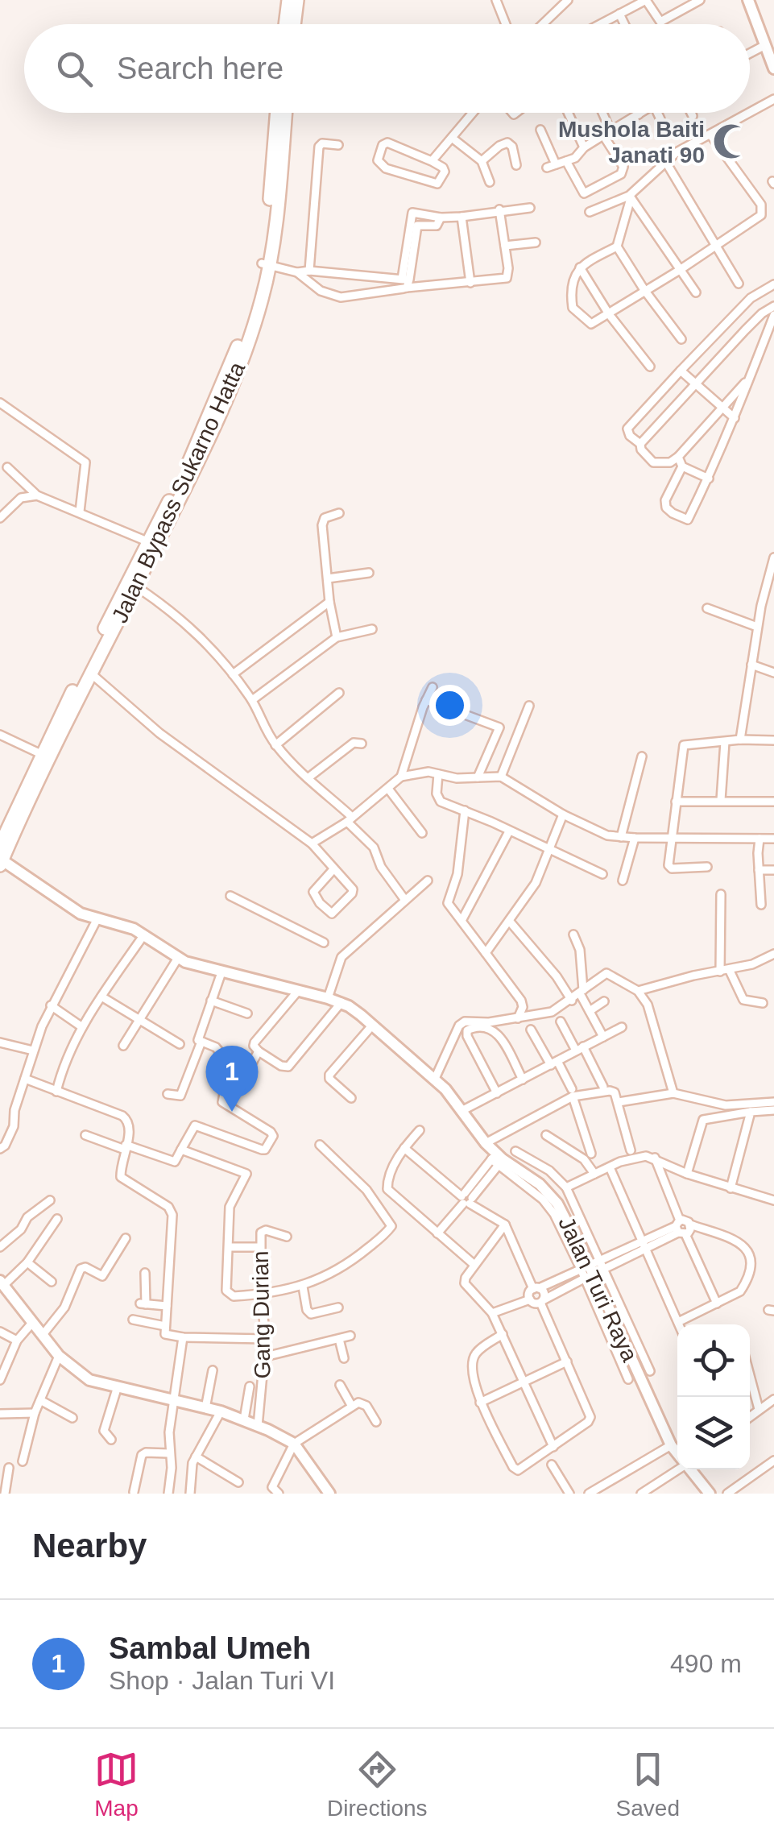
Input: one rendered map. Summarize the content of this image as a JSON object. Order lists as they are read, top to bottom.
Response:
{
  "streets": {
    "highway": ["Jalan Bypass Sukarno Hatta"],
    "street": ["Jalan Turi Raya", "Gang Durian"]
  },
  "crossings": [
    ["Jalan Bypass Sukarno Hatta", "Jalan Turi Raya"]
  ],
  "places": {
    "mosque": ["Mushola Baiti Janati 90"]
  },
  "page": {
    "search": "Search here",
    "pins": "1",
    "heading": "Nearby",
    "list": [
      {
        "mark": "1",
        "name": "Sambal Umeh",
        "note": "Shop · Jalan Turi VI",
        "value": "490 m"
      }
    ],
    "nav": ["Map", "Directions", "Saved"]
  }
}
